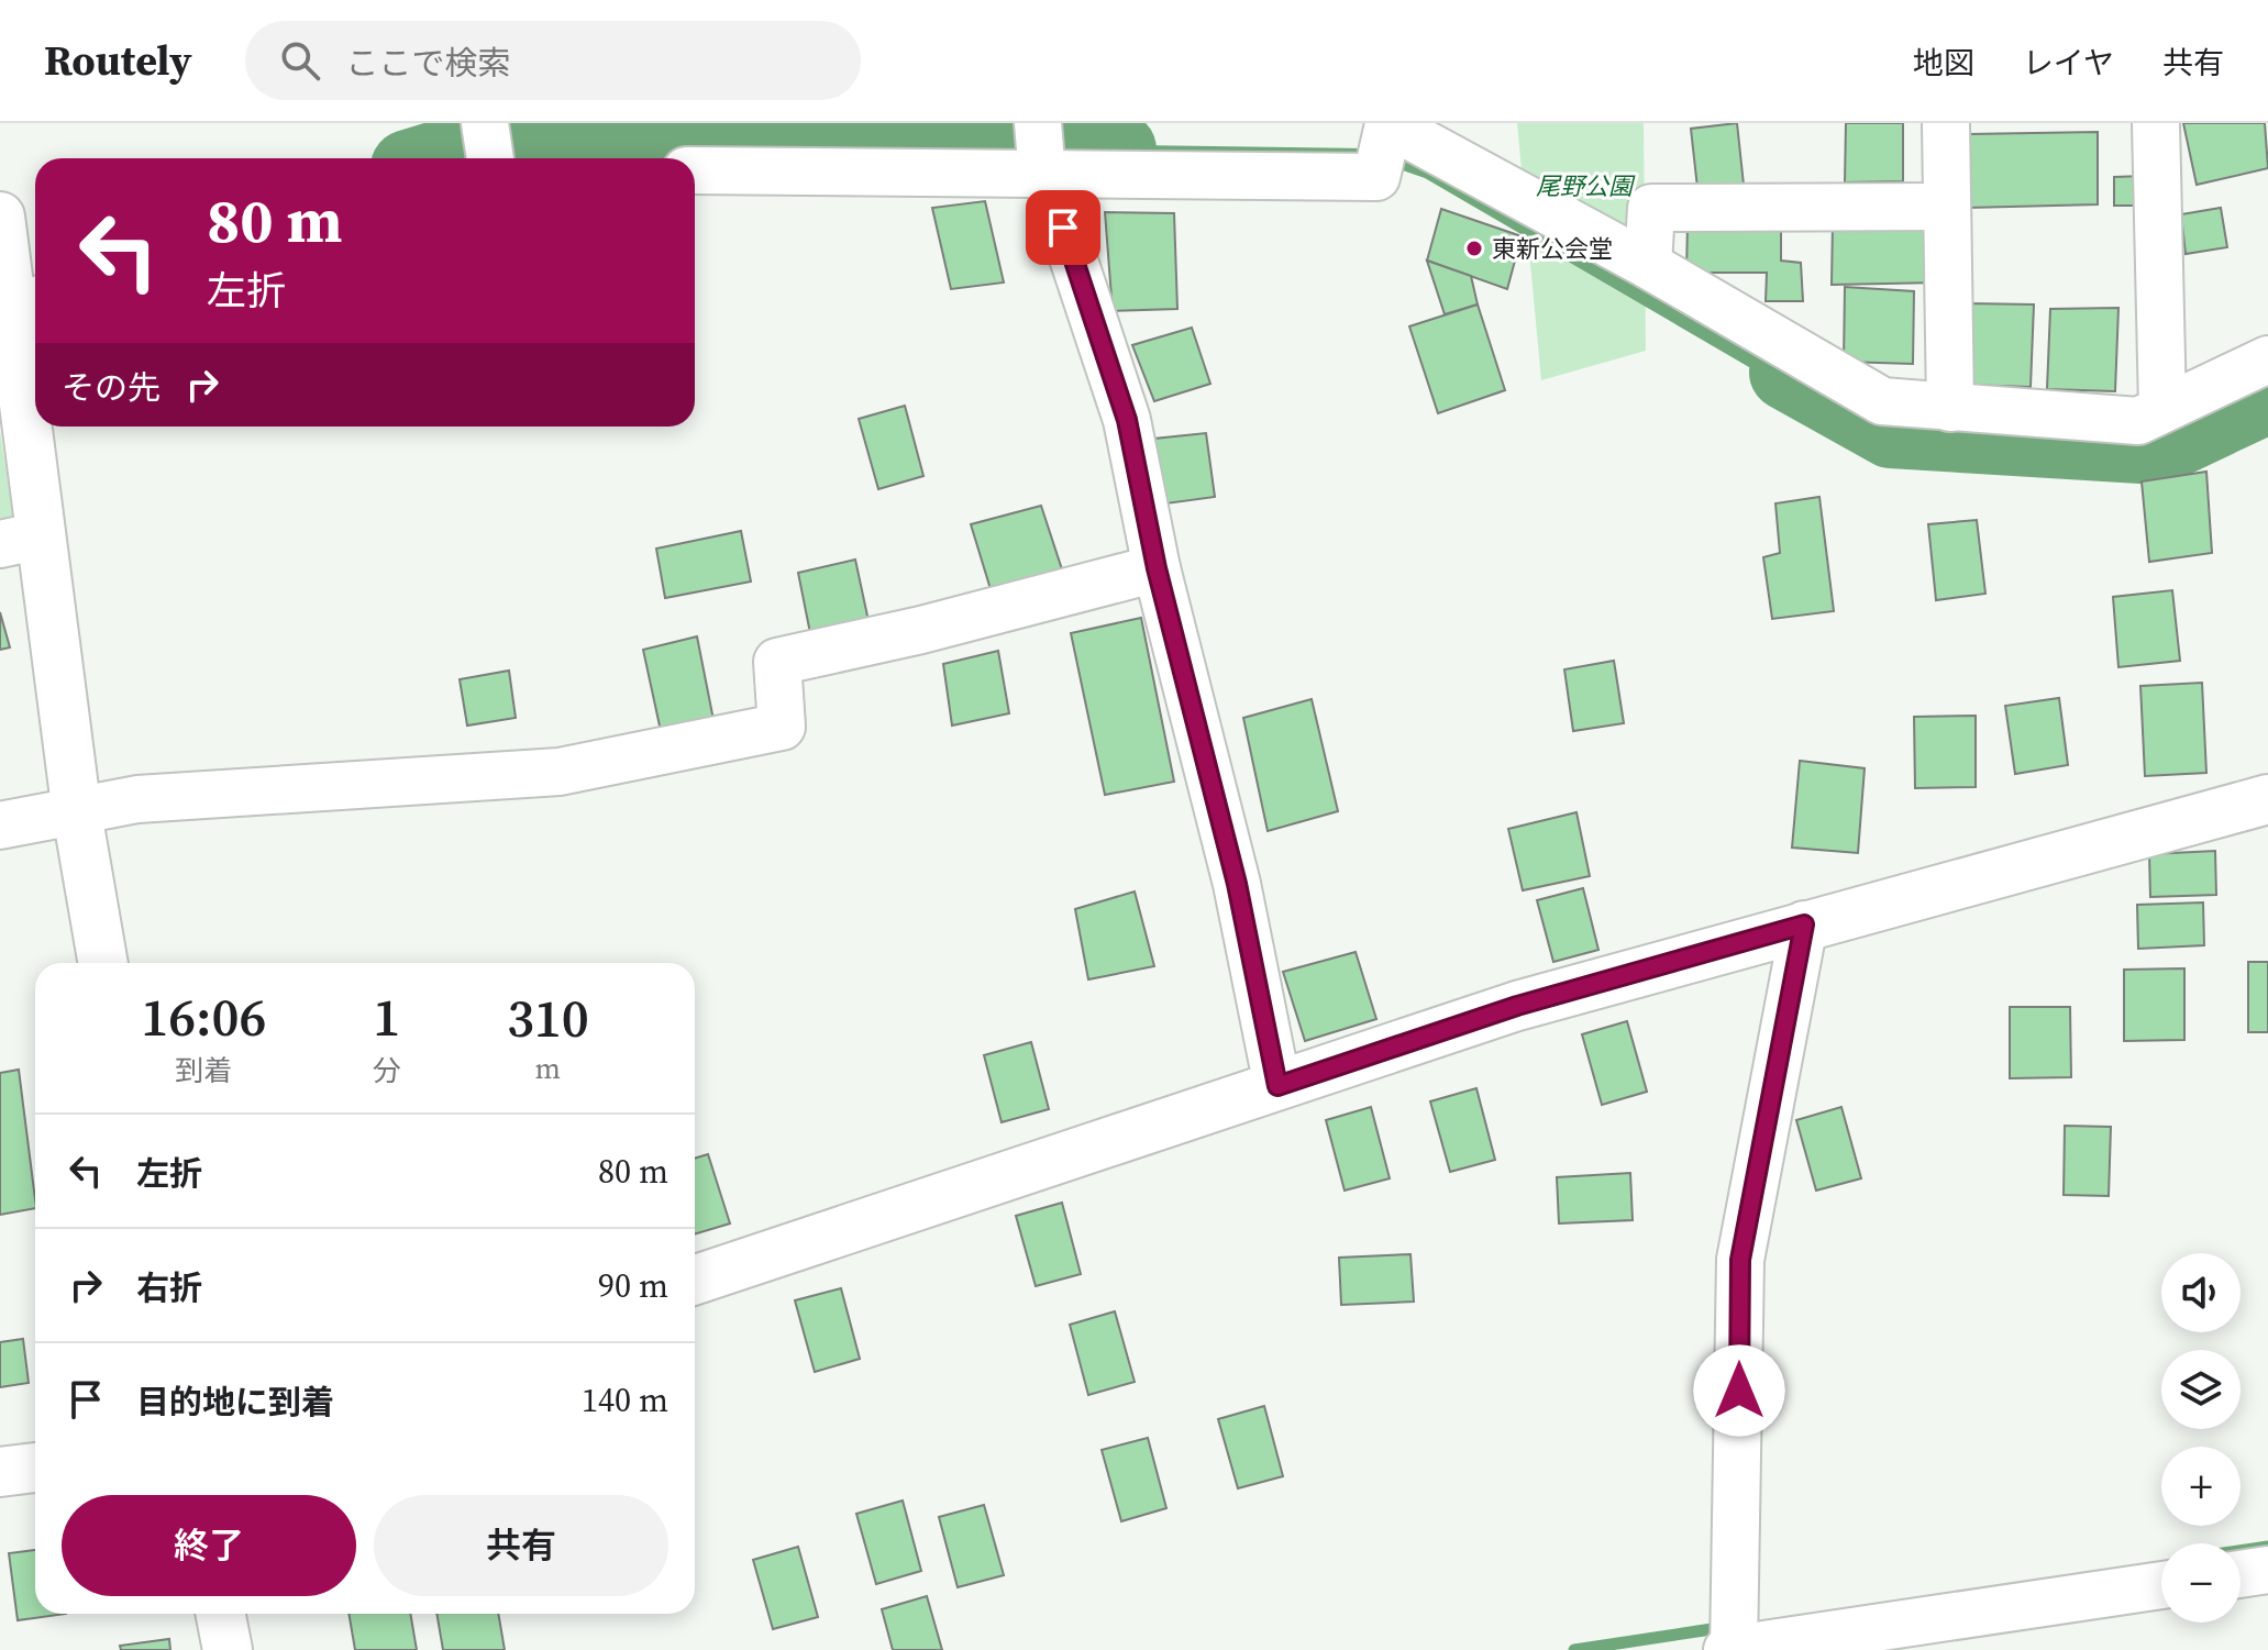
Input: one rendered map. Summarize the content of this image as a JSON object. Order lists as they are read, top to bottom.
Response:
{
  "parks": ["尾野公園"],
  "places": ["東新公会堂"],
  "page": {
    "header": "Routely",
    "search": "ここで検索",
    "nav": ["地図", "レイヤ", "共有"],
    "turn": ["80 m", "左折"],
    "then": "その先",
    "eta": [
      "16:06",
      "到着",
      "1",
      "分",
      "310",
      "m"
    ],
    "list": [
      {
        "name": "左折",
        "value": "80 m"
      },
      {
        "name": "右折",
        "value": "90 m"
      },
      {
        "name": "目的地に到着",
        "value": "140 m"
      }
    ],
    "map_buttons": ["+", "−"],
    "buttons": ["終了", "共有"]
  }
}
